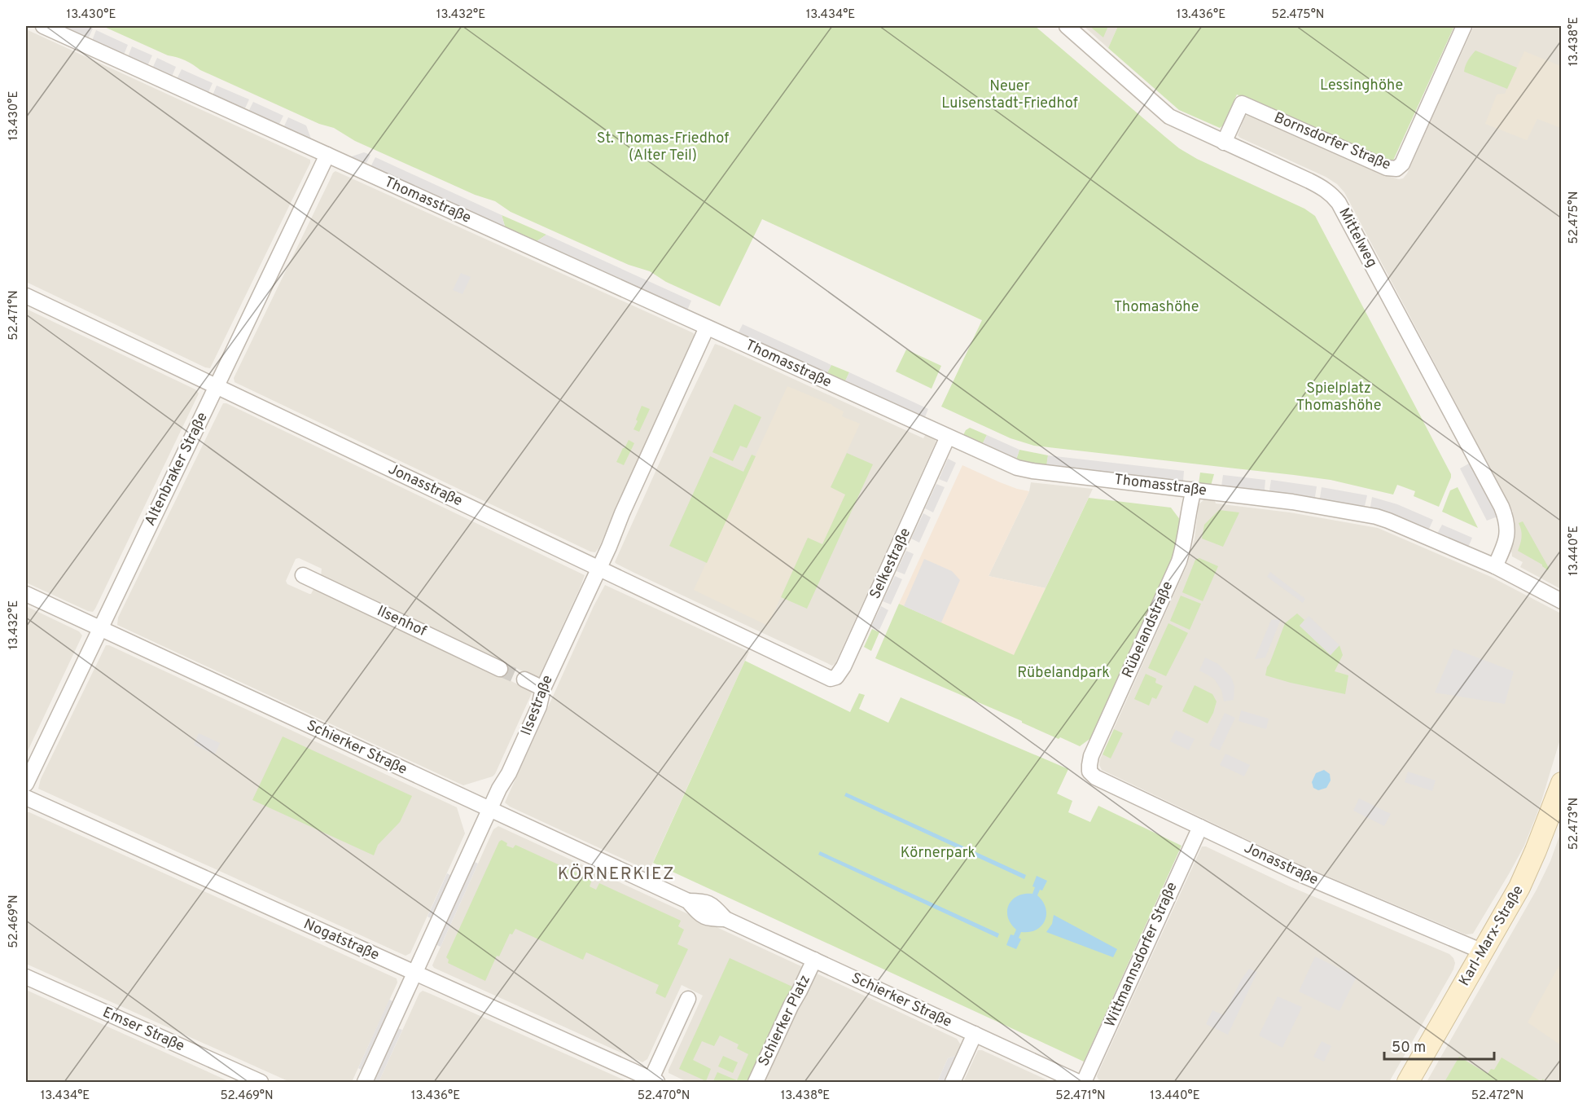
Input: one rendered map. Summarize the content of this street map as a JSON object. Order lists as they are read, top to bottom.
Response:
{
  "streets": {
    "main road": ["Karl-Marx-Straße"],
    "street": [
      "Bornsdorfer Straße",
      "Thomasstraße",
      "Mittelweg",
      "Altenbraker Straße",
      "Jonasstraße",
      "Selkestraße",
      "Ilsenhof",
      "Rübelandstraße",
      "Ilsestraße",
      "Schierker Straße",
      "Nogatstraße",
      "Wittmannsdorfer Straße",
      "Schierker Platz",
      "Emser Straße"
    ]
  },
  "crossings": [
    ["Bornsdorfer Straße", "Mittelweg"],
    ["Thomasstraße", "Mittelweg"],
    ["Thomasstraße", "Altenbraker Straße"],
    ["Thomasstraße", "Selkestraße"],
    ["Thomasstraße", "Rübelandstraße"],
    ["Thomasstraße", "Ilsestraße"],
    ["Altenbraker Straße", "Jonasstraße"],
    ["Altenbraker Straße", "Schierker Straße"],
    ["Jonasstraße", "Selkestraße"],
    ["Jonasstraße", "Rübelandstraße"],
    ["Jonasstraße", "Ilsestraße"],
    ["Jonasstraße", "Karl-Marx-Straße"],
    ["Jonasstraße", "Wittmannsdorfer Straße"],
    ["Ilsestraße", "Schierker Straße"],
    ["Ilsestraße", "Nogatstraße"],
    ["Schierker Straße", "Schierker Platz"]
  ],
  "districts": ["KÖRNERKIEZ"],
  "parks": [
    "Lessinghöhe",
    "Neuer Luisenstadt-Friedhof",
    "St. Thomas-Friedhof (Alter Teil)",
    "Thomashöhe",
    "Spielplatz Thomashöhe",
    "Rübelandpark",
    "Körnerpark"
  ],
  "scale_bar": "50 m",
  "coordinates": [
    "13.430°E",
    "13.432°E",
    "13.434°E",
    "13.436°E",
    "52.475°N",
    "13.438°E",
    "52.471°N",
    "13.440°E",
    "52.473°N",
    "52.469°N",
    "52.470°N",
    "52.472°N"
  ]
}
